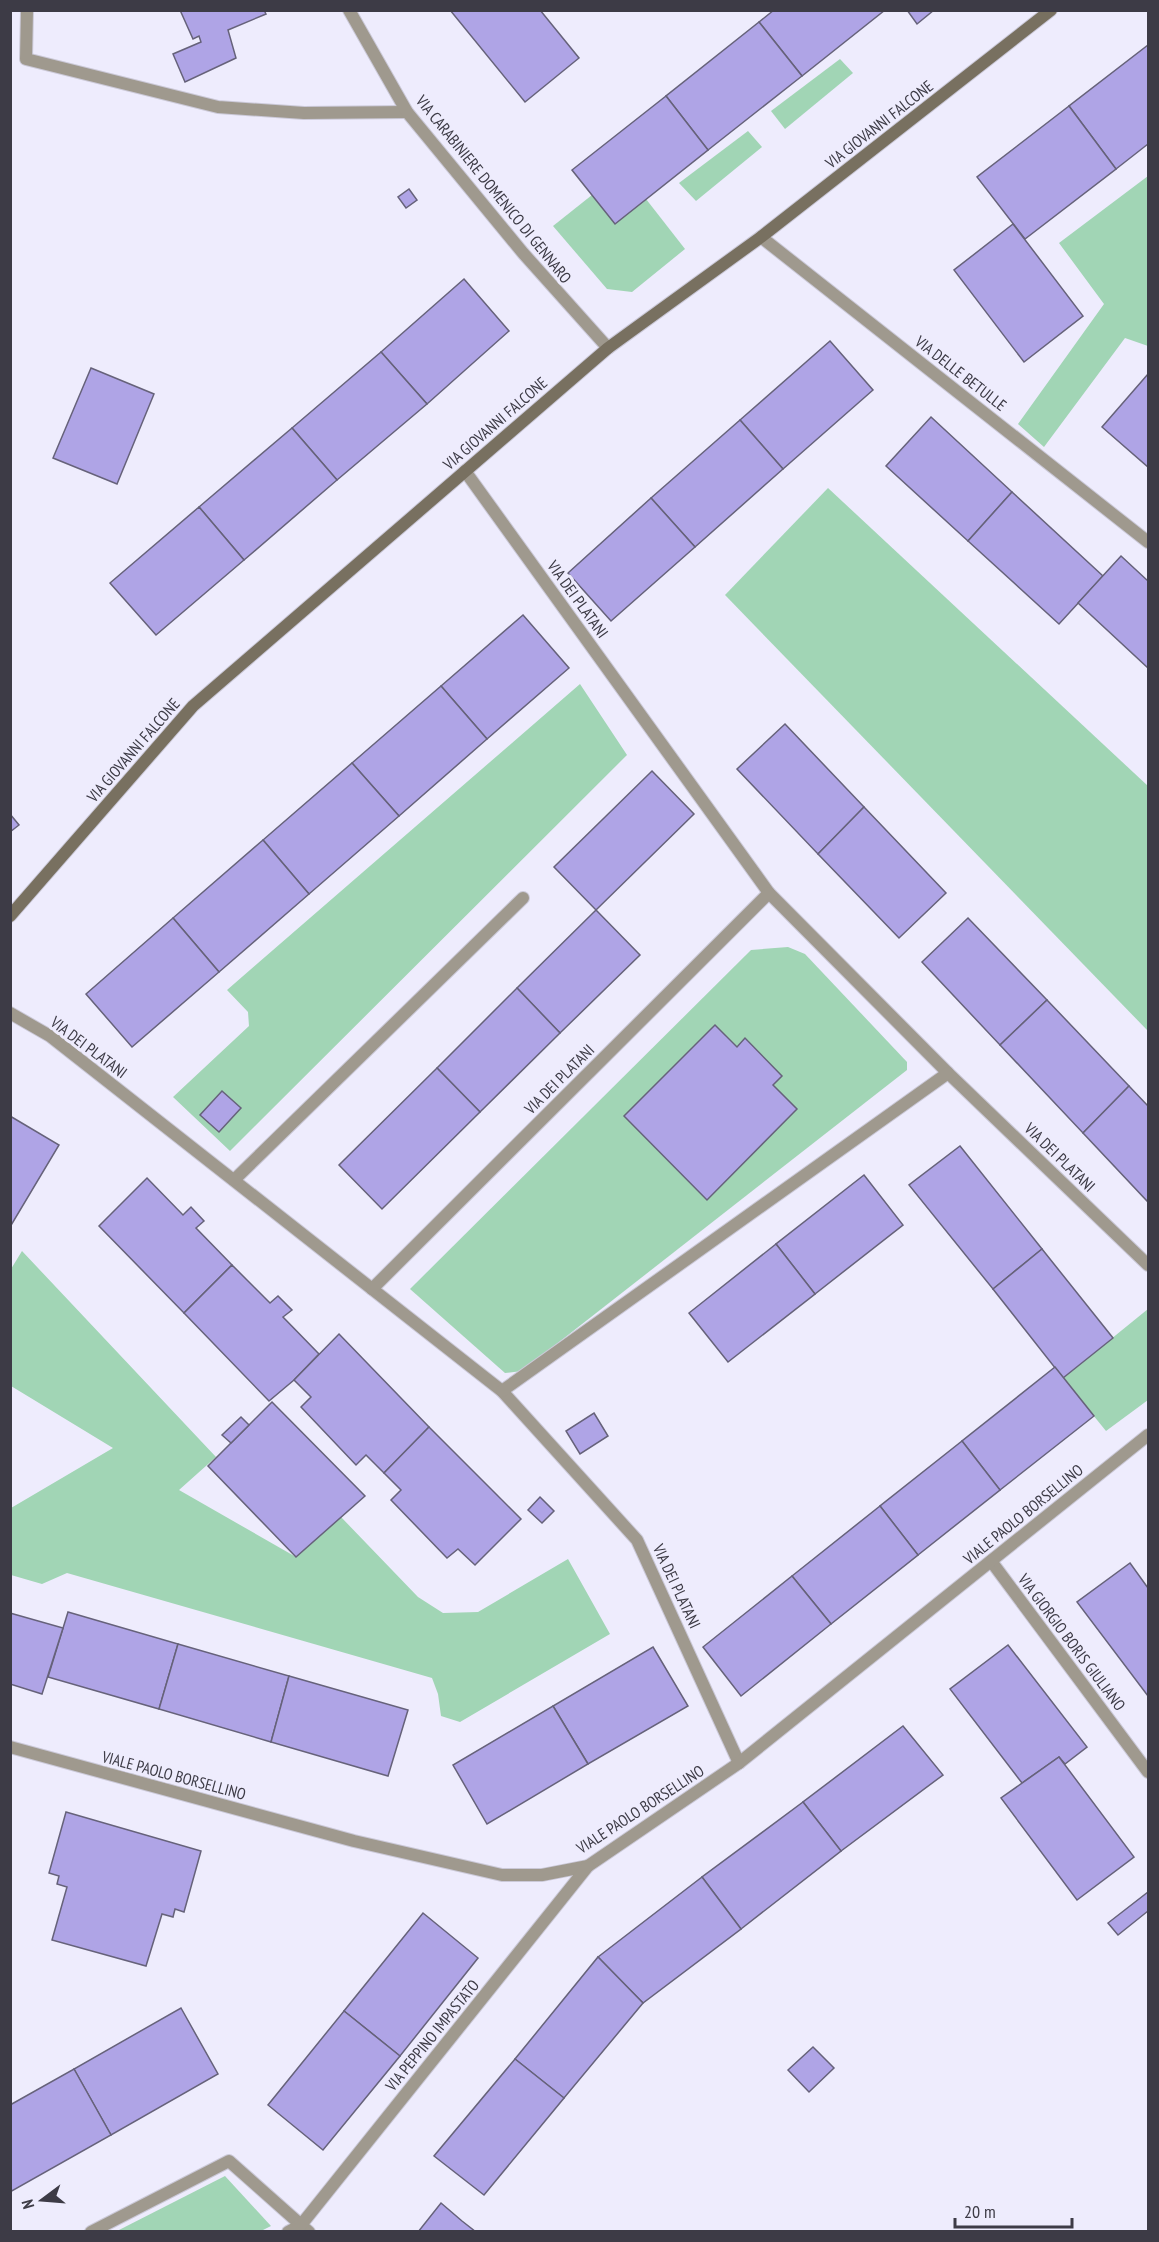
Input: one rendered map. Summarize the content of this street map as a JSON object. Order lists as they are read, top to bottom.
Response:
{
  "streets": {
    "street": [
      "VIA GIOVANNI FALCONE",
      "VIA CARABINIERE DOMENICO DI GENNARO",
      "VIA DELLE BETULLE",
      "VIA DEI PLATANI",
      "VIALE PAOLO BORSELLINO",
      "VIA GIORGIO BORIS GIULIANO",
      "VIA PEPPINO IMPASTATO"
    ]
  },
  "crossings": [
    ["VIA GIOVANNI FALCONE", "VIA CARABINIERE DOMENICO DI GENNARO"],
    ["VIA GIOVANNI FALCONE", "VIA DELLE BETULLE"],
    ["VIA GIOVANNI FALCONE", "VIA DEI PLATANI"],
    ["VIA DEI PLATANI", "VIALE PAOLO BORSELLINO"],
    ["VIALE PAOLO BORSELLINO", "VIA GIORGIO BORIS GIULIANO"],
    ["VIALE PAOLO BORSELLINO", "VIA PEPPINO IMPASTATO"]
  ],
  "scale_bar": "20 m",
  "north": "left"
}
